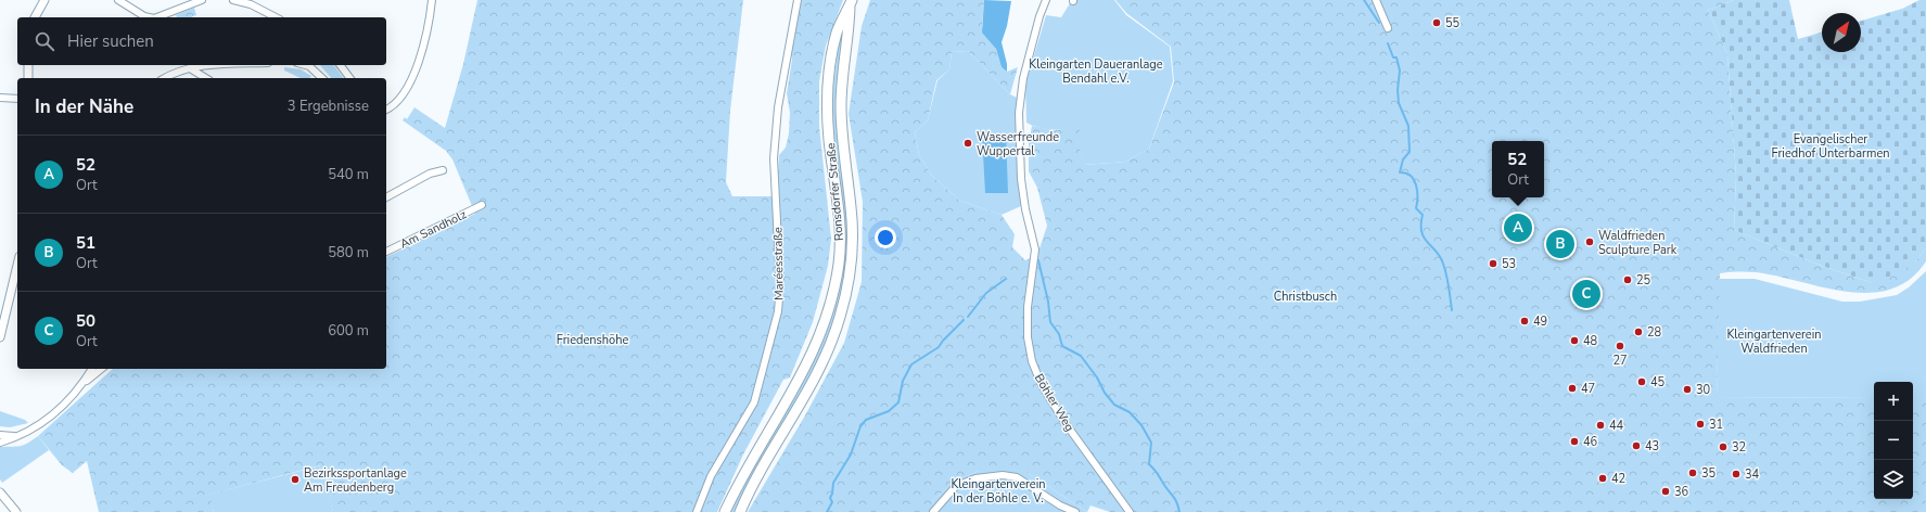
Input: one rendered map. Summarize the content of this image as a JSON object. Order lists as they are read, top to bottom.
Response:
{
  "streets": {
    "main road": ["Ronsdorfer Straße"],
    "street": ["Am Sandholz", "Maréesstraße", "Böhler Weg"]
  },
  "parks": [
    "Kleingarten Daueranlage Bendahl e.V.",
    "Evangelischer Friedhof Unterbarmen",
    "Christbusch",
    "Kleingartenverein Waldfrieden",
    "Friedenshöhe",
    "Kleingartenverein In der Böhle e. V."
  ],
  "places": [
    "55",
    "Wasserfreunde Wuppertal",
    "Waldfrieden Sculpture Park",
    "53",
    "25",
    "49",
    "28",
    "48",
    "27",
    "45",
    "47",
    "30",
    "31",
    "44",
    "46",
    "43",
    "32",
    "35",
    "34",
    "42",
    "Bezirkssportanlage Am Freudenberg",
    "36"
  ],
  "north": "top right",
  "page": {
    "search": "Hier suchen",
    "heading": ["In der Nähe", "3 Ergebnisse"],
    "list": [
      {
        "mark": "A",
        "name": "52",
        "note": "Ort",
        "value": "540 m"
      },
      {
        "mark": "B",
        "name": "51",
        "note": "Ort",
        "value": "580 m"
      },
      {
        "mark": "C",
        "name": "50",
        "note": "Ort",
        "value": "600 m"
      }
    ],
    "popup": ["52", "Ort"],
    "pins": ["A", "B", "C"],
    "map_buttons": ["+", "−"]
  }
}
